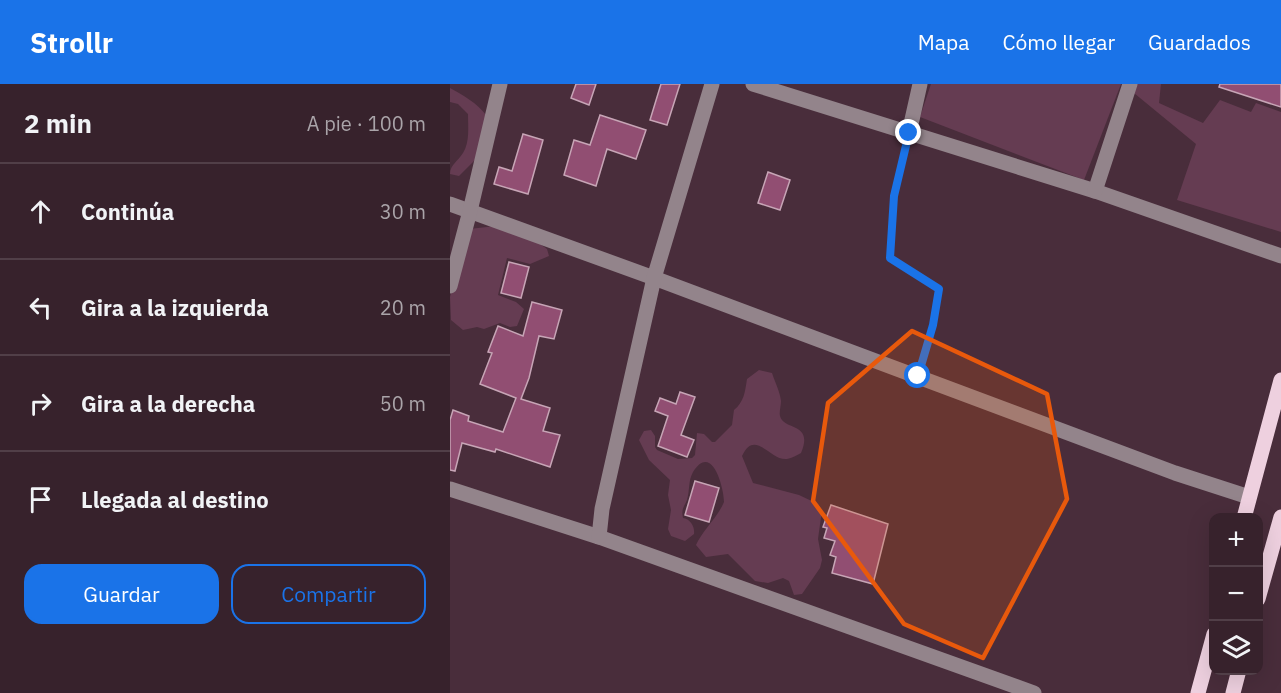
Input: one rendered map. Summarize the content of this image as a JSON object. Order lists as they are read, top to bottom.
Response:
{
  "page": {
    "header": "Strollr",
    "nav": ["Mapa", "Cómo llegar", "Guardados"],
    "heading": ["2 min", "A pie · 100 m"],
    "list": [
      ["Continúa", "30 m"],
      ["Gira a la izquierda", "20 m"],
      ["Gira a la derecha", "50 m"],
      "Llegada al destino"
    ],
    "map_buttons": ["+", "−"],
    "buttons": ["Guardar", "Compartir"]
  }
}
